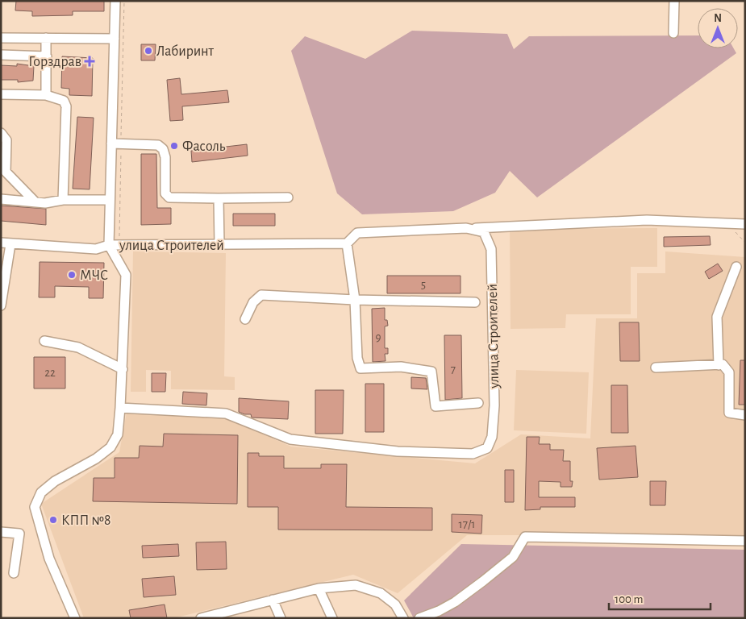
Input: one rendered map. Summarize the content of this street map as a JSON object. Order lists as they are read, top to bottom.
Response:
{
  "streets": {
    "street": ["улица Строителей"]
  },
  "places": {
    "other": [
      "Лабиринт",
      "Фасоль",
      "МЧС",
      "КПП №8"
    ],
    "health": ["Горздрав"]
  },
  "house_numbers": [
    "5",
    "9",
    "7",
    "22",
    "17/1"
  ],
  "scale_bar": "100 m",
  "north": "top"
}
